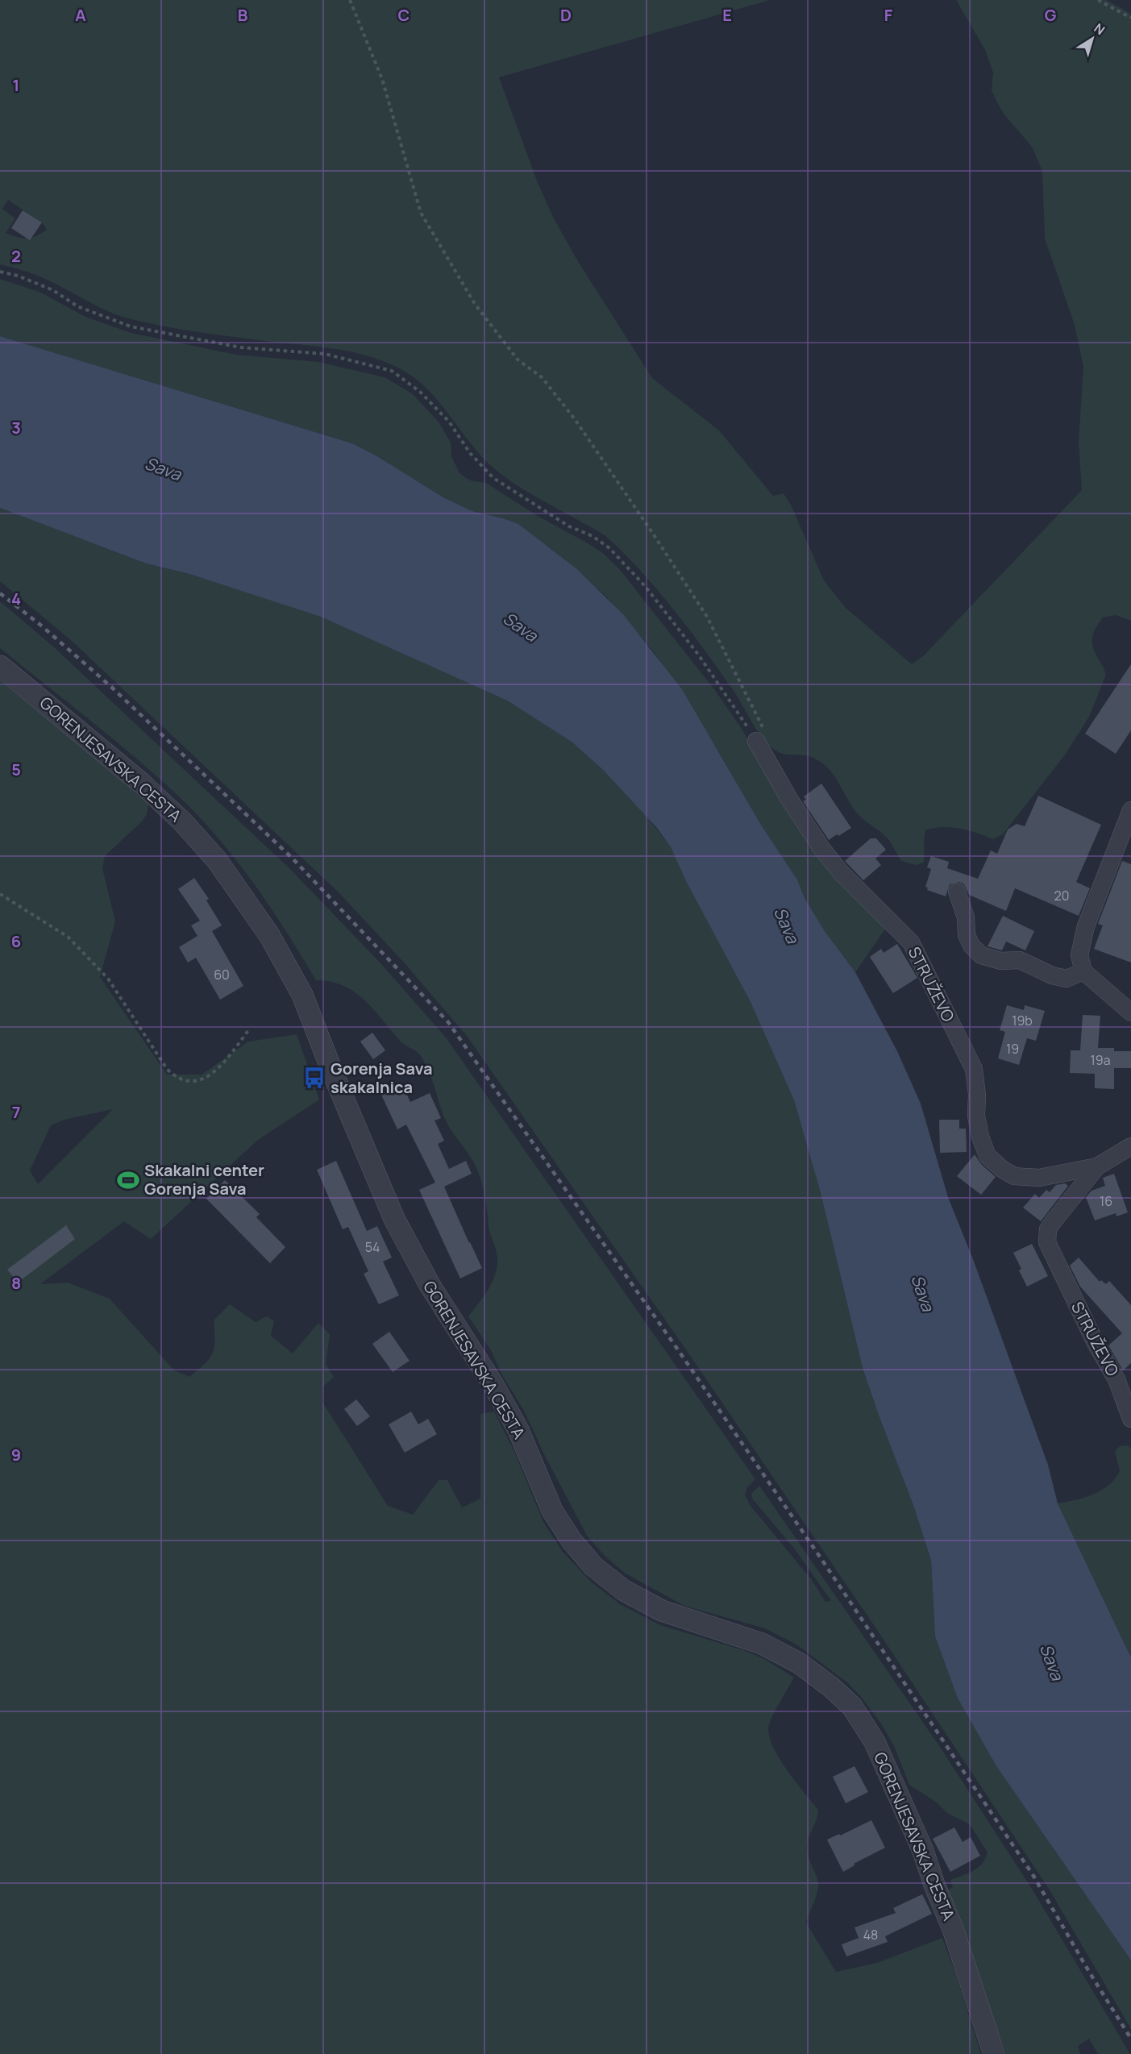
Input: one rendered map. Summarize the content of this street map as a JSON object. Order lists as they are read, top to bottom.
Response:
{
  "streets": {
    "street": ["GORENJESAVSKA CESTA", "STRUŽEVO"]
  },
  "water": ["Sava"],
  "places": {
    "bus stop": ["Gorenja Sava skakalnica"],
    "sports": ["Skakalni center Gorenja Sava"]
  },
  "house_numbers": [
    "20",
    "60",
    "19b",
    "19",
    "19a",
    "16",
    "54",
    "48"
  ],
  "north": "top right",
  "grid": {
    "columns": [
      "A",
      "B",
      "C",
      "D",
      "E",
      "F",
      "G"
    ],
    "rows": [
      "1",
      "2",
      "3",
      "4",
      "5",
      "6",
      "7",
      "8",
      "9"
    ]
  }
}
